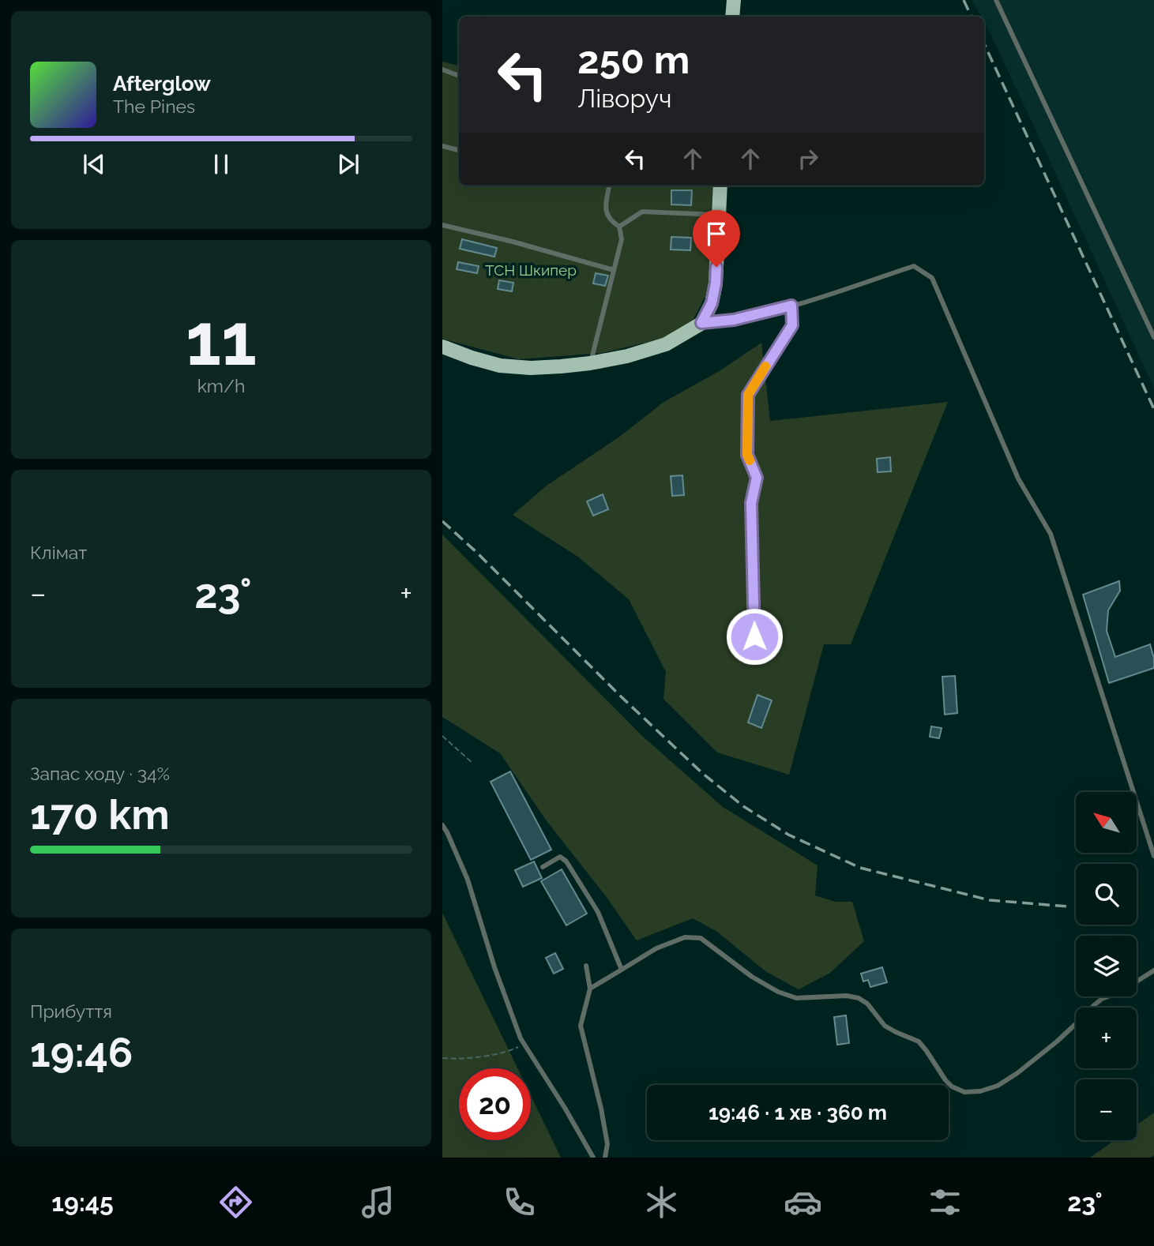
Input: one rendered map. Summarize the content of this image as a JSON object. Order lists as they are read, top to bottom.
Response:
{
  "parks": ["ТСН Шкипер"],
  "north": "top left",
  "page": {
    "turn": ["250 m", "Ліворуч"],
    "song": ["Afterglow", "The Pines"],
    "tile": [
      ["11", "km/h"],
      "Клімат",
      ["Запас ходу · 34%", "170 km"],
      ["Прибуття", "19:46"]
    ],
    "heat": ["−", "23°", "+"],
    "map_buttons": ["+", "−"],
    "limit": "20",
    "trip": "19:46 · 1 хв · 360 m",
    "tabs": ["19:45", "23°"]
  }
}
